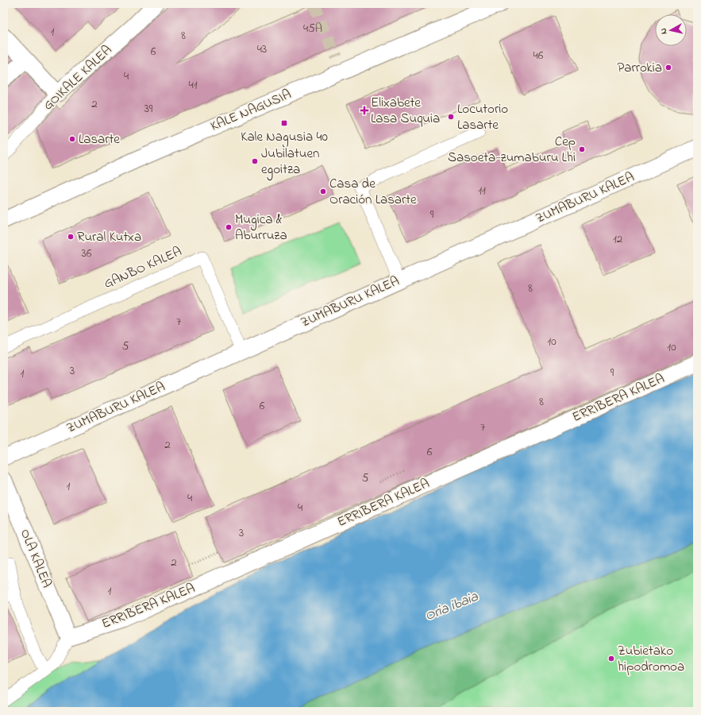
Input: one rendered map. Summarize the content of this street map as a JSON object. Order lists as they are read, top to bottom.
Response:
{
  "streets": {
    "street": [
      "GOIKALE KALEA",
      "KALE NAGUSIA",
      "ZUMABURU KALEA",
      "GANBO KALEA",
      "ERRIBERA KALEA",
      "OLA KALEA"
    ]
  },
  "crossings": [
    ["ZUMABURU KALEA", "GANBO KALEA"],
    ["ERRIBERA KALEA", "OLA KALEA"]
  ],
  "water": ["Oria ibaia"],
  "places": {
    "other": [
      "Parrokia",
      "Locutorio Lasarte",
      "Lasarte",
      "Cep Sasoeta-zumaburu Lhi",
      "Jubilatuen egoitza",
      "Casa de Oración Lasarte",
      "Mugica & Aburruza",
      "Rural Kutxa",
      "Zubietako hipodromoa"
    ],
    "health": ["Elixabete Lasa Suquia"],
    "transit": ["Kale Nagusia 40"]
  },
  "house_numbers": [
    "45A",
    "1",
    "8",
    "43",
    "6",
    "46",
    "4",
    "41",
    "2",
    "39",
    "11",
    "9",
    "12",
    "36",
    "8",
    "7",
    "10",
    "5",
    "10",
    "3",
    "9",
    "1",
    "8",
    "6",
    "7",
    "2",
    "6",
    "5",
    "1",
    "4",
    "4",
    "3",
    "2",
    "1"
  ],
  "north": "left"
}
